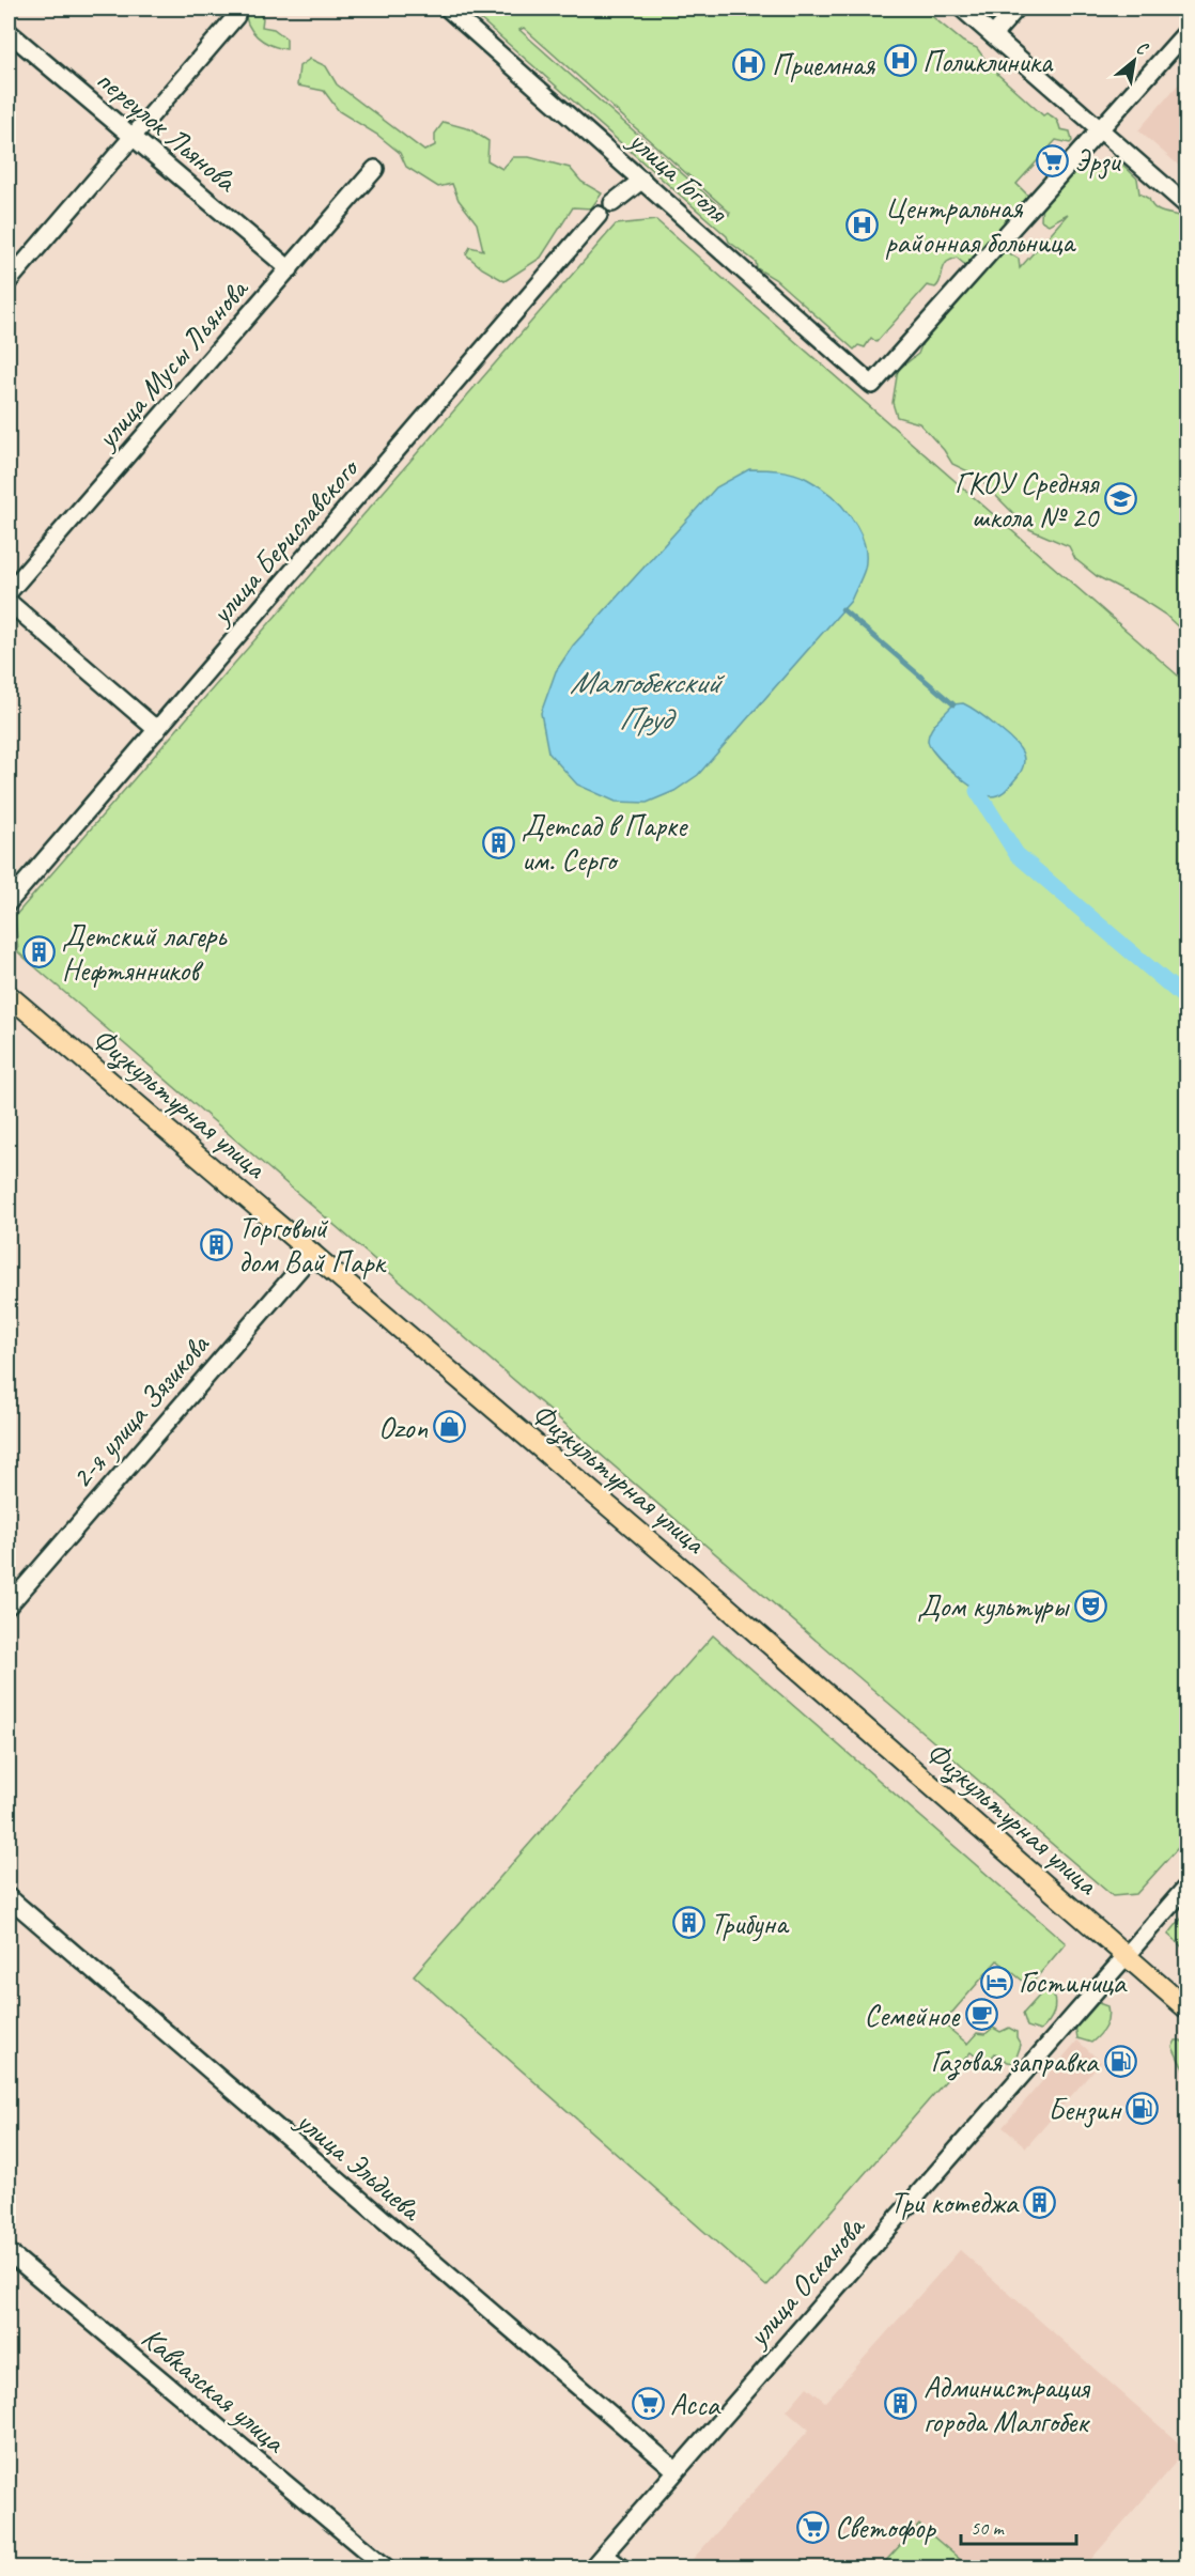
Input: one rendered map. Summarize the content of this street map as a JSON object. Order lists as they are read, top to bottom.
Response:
{
  "streets": {
    "main road": ["Физкультурная улица"],
    "street": [
      "переулок Льянова",
      "улица Гоголя",
      "улица Мусы Льянова",
      "улица Бериславского",
      "2-я улица Зязикова",
      "улица Эльдиева",
      "улица Осканова",
      "Кавказская улица"
    ]
  },
  "crossings": [
    ["переулок Льянова", "улица Мусы Льянова"],
    ["Физкультурная улица", "2-я улица Зязикова"],
    ["Физкультурная улица", "улица Осканова"],
    ["улица Эльдиева", "улица Осканова"]
  ],
  "water": ["Малгобекский Пруд"],
  "places": {
    "hospital": ["Поликлиника", "Приемная", "Центральная районная больница"],
    "supermarket": ["Эрзи", "Асса", "Светофор"],
    "school or university": ["ГКОУ Средняя школа № 20"],
    "building": [
      "Детсад в Парке им. Серго",
      "Детский лагерь Нефтянников",
      "Торговый дом Вай Парк",
      "Трибуна",
      "Три котеджа",
      "Администрация города Малгобек"
    ],
    "shop": ["Ozon"],
    "theatre": ["Дом культуры"],
    "hotel": ["Гостиница"],
    "cafe": ["Семейное"],
    "fuel station": ["Газовая заправка", "Бензин"]
  },
  "scale_bar": "50 m",
  "north": "top right"
}
